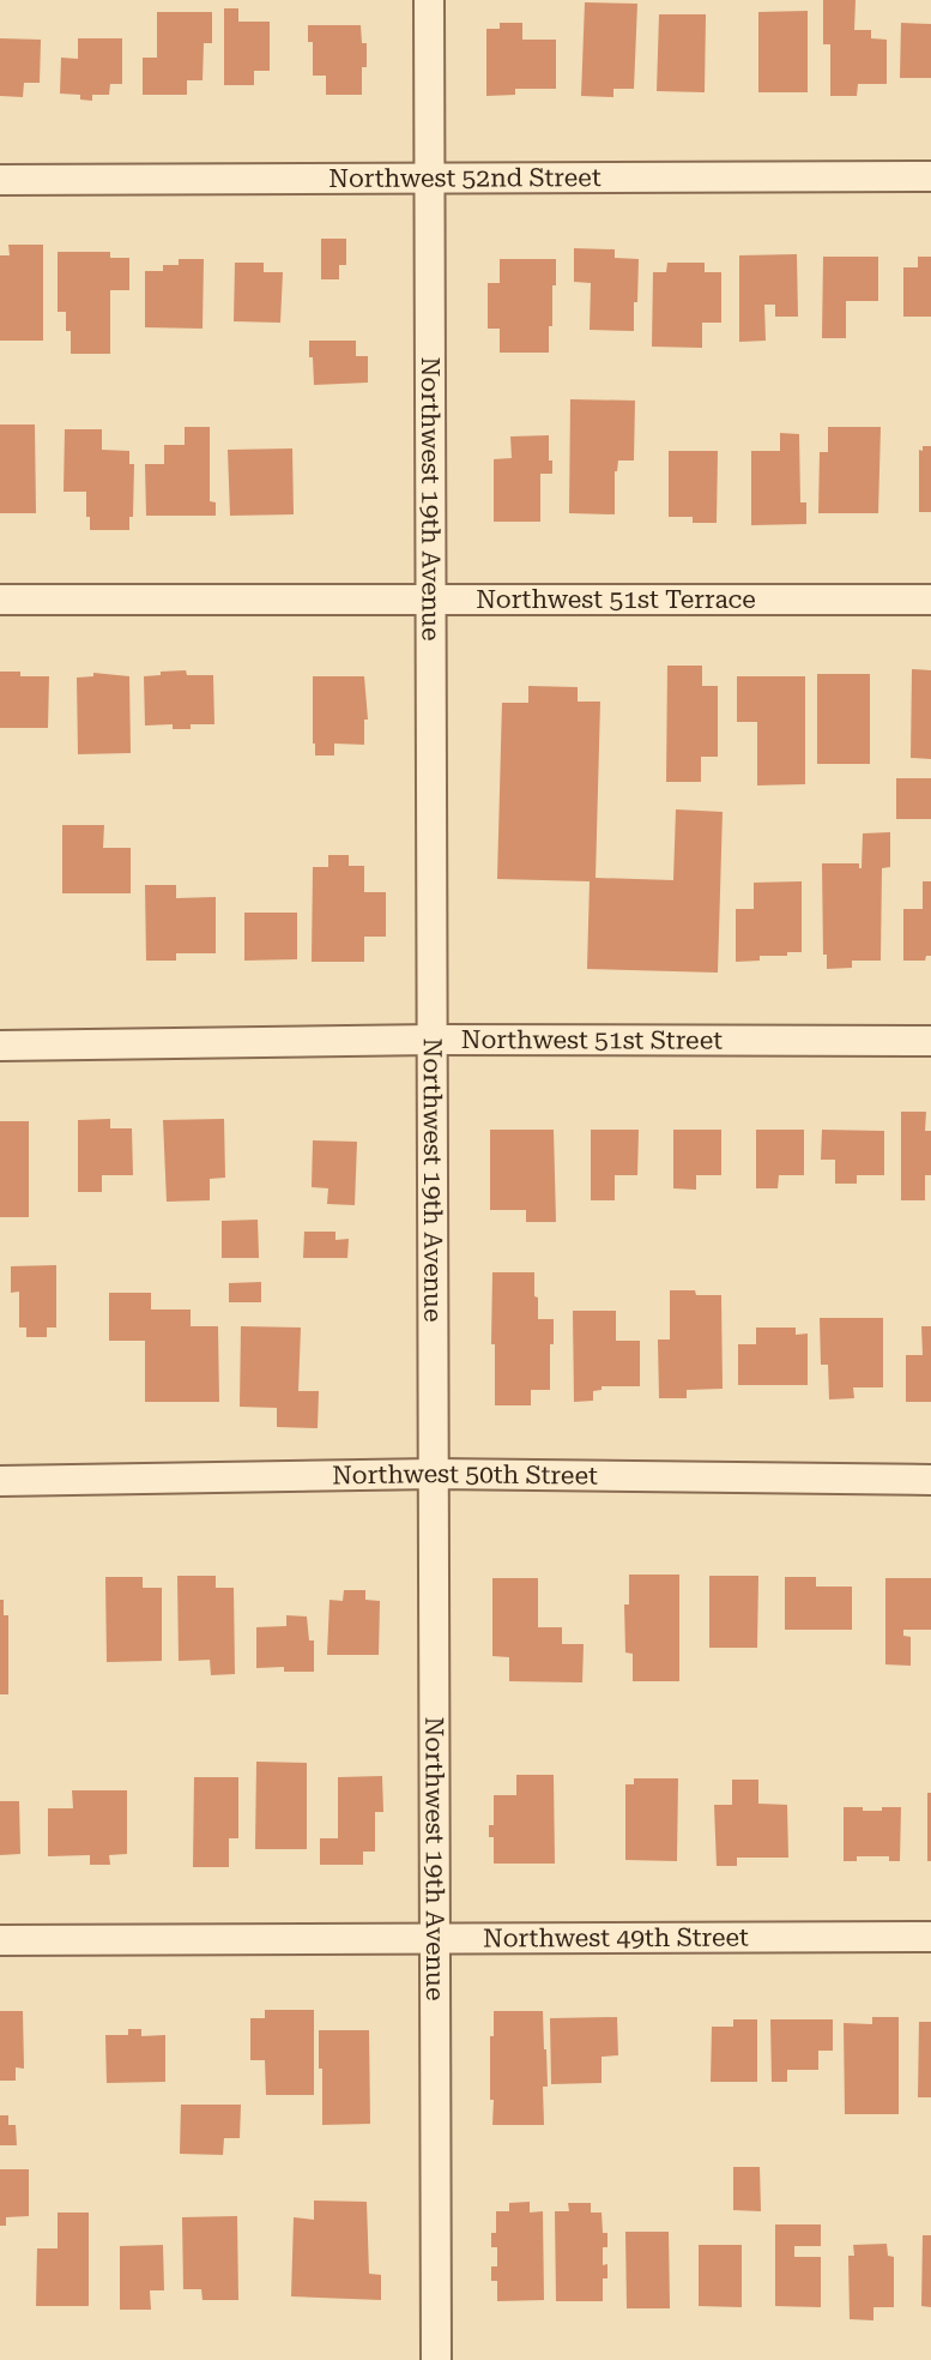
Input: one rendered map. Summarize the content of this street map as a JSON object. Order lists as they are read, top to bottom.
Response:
{
  "streets": {
    "street": [
      "Northwest 52nd Street",
      "Northwest 19th Avenue",
      "Northwest 51st Terrace",
      "Northwest 51st Street",
      "Northwest 50th Street",
      "Northwest 49th Street"
    ]
  },
  "crossings": [
    ["Northwest 52nd Street", "Northwest 19th Avenue"],
    ["Northwest 19th Avenue", "Northwest 51st Terrace"],
    ["Northwest 19th Avenue", "Northwest 51st Street"],
    ["Northwest 19th Avenue", "Northwest 50th Street"],
    ["Northwest 19th Avenue", "Northwest 49th Street"]
  ]
}
